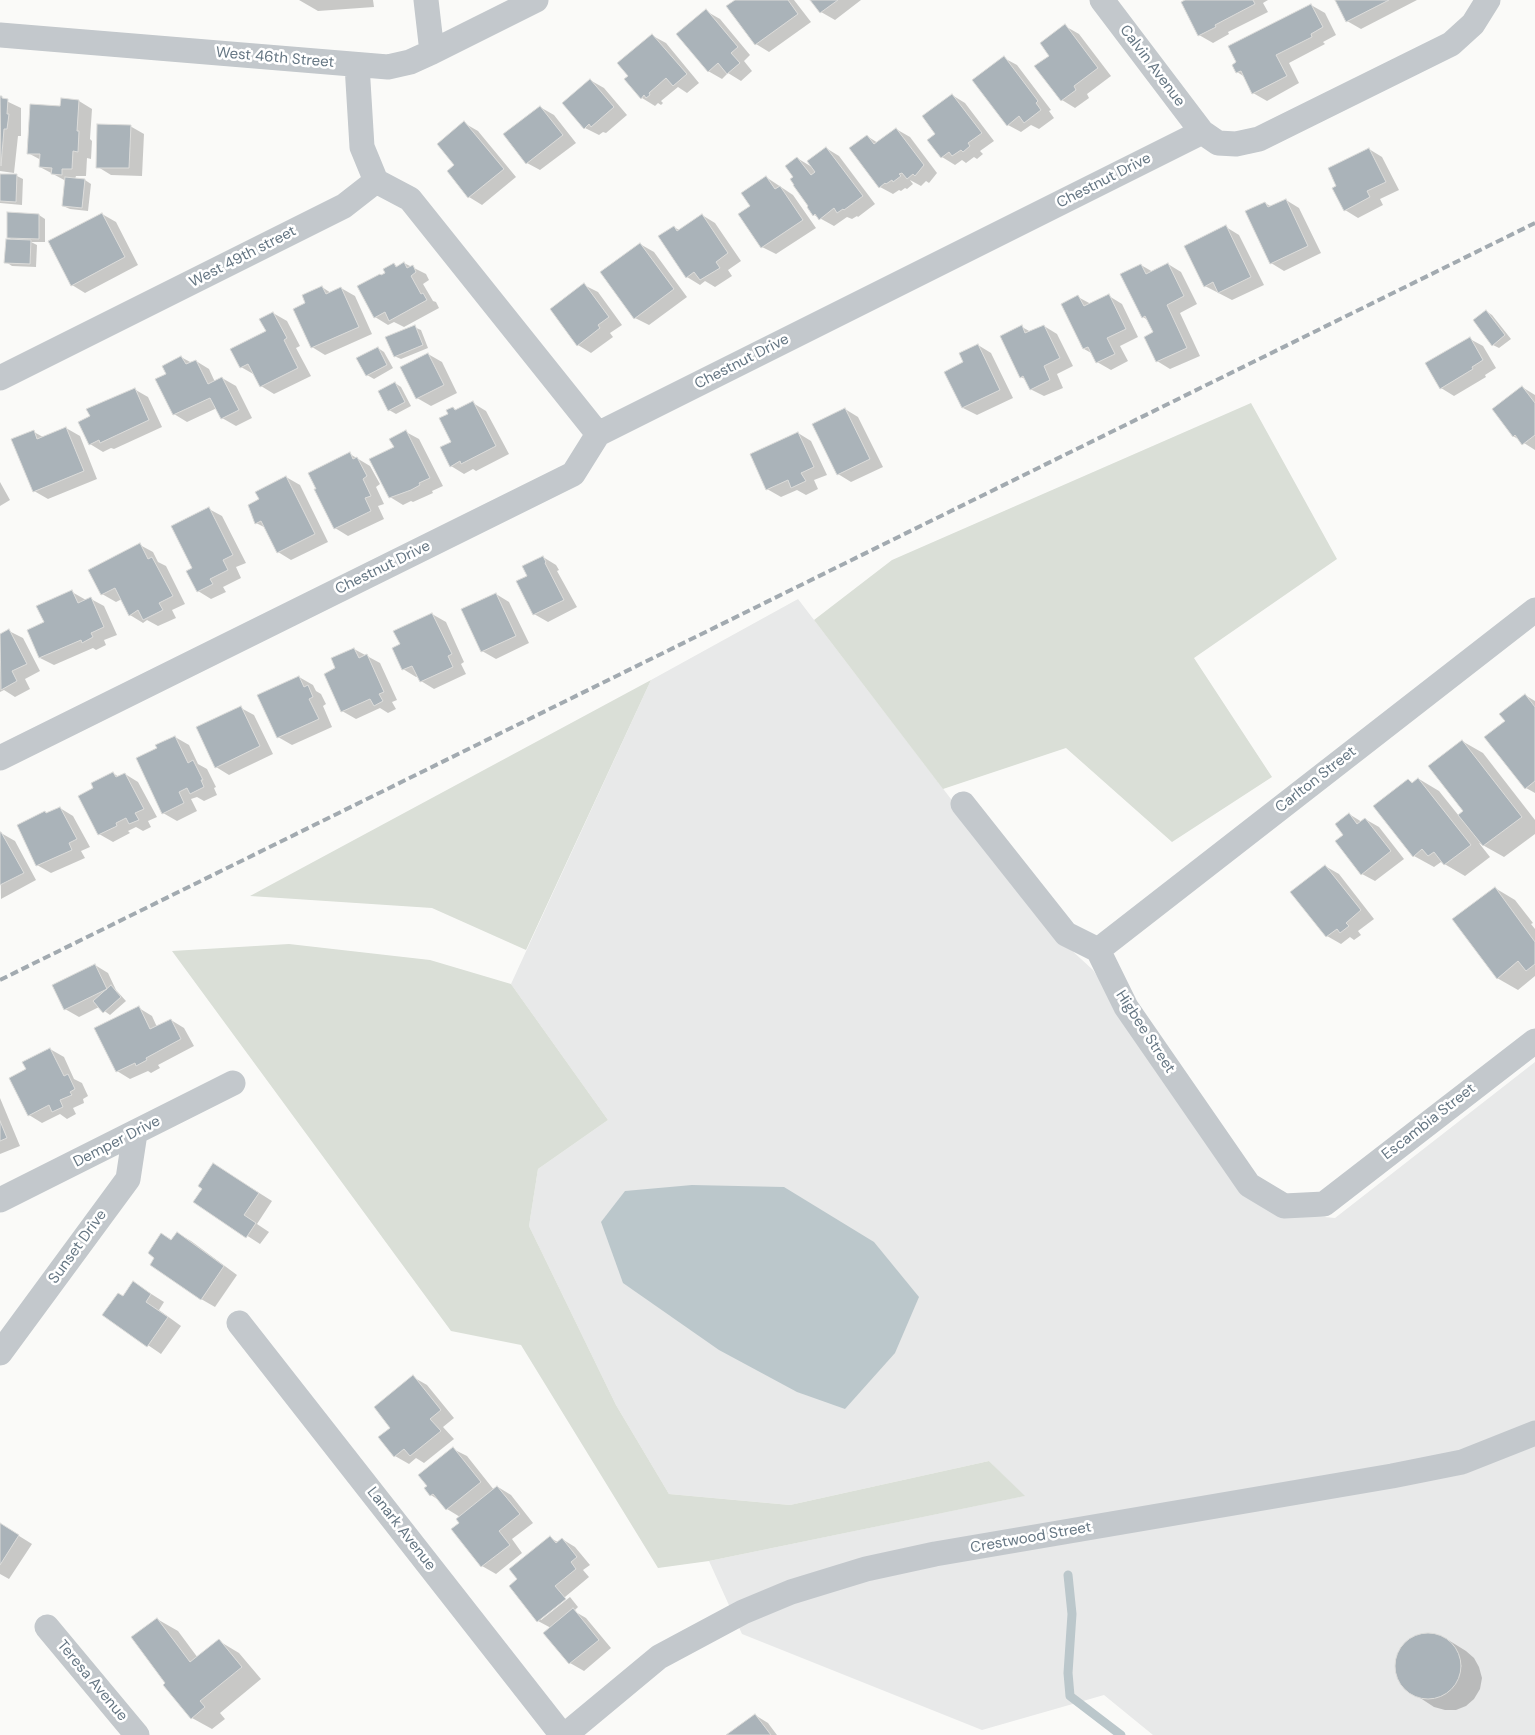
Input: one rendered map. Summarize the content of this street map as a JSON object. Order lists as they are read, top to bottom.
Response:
{
  "streets": {
    "street": [
      "West 46th Street",
      "Calvin Avenue",
      "Chestnut Drive",
      "West 49th street",
      "Carlton Street",
      "Higbee Street",
      "Escambia Street",
      "Demper Drive",
      "Sunset Drive",
      "Lanark Avenue",
      "Crestwood Street",
      "Teresa Avenue"
    ]
  },
  "crossings": [
    ["Calvin Avenue", "Chestnut Drive"],
    ["Carlton Street", "Higbee Street"],
    ["Higbee Street", "Escambia Street"],
    ["Demper Drive", "Sunset Drive"],
    ["Lanark Avenue", "Crestwood Street"]
  ]
}
